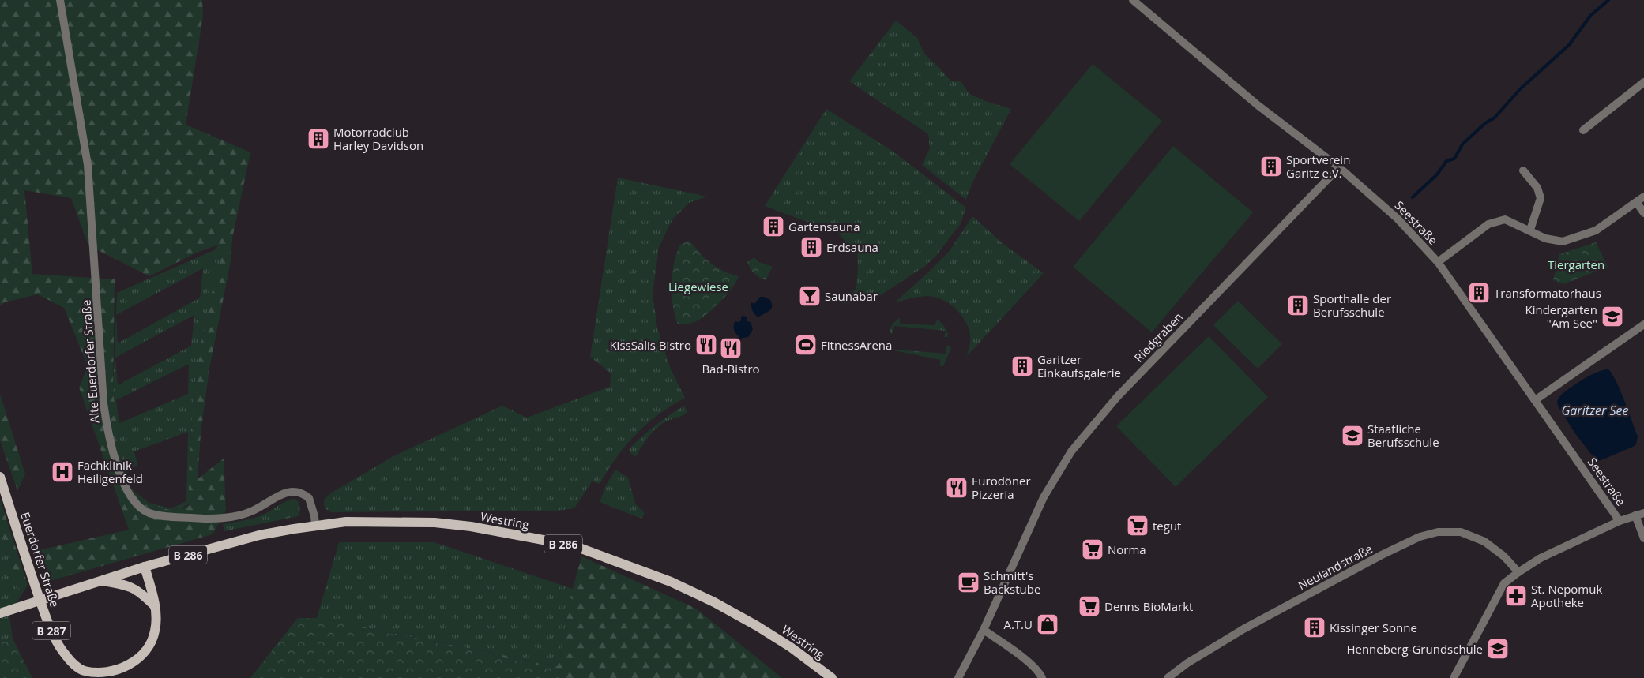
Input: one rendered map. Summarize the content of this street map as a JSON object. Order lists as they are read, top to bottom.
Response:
{
  "streets": {
    "main road": [
      "Westring",
      "B 286",
      "Euerdorfer Straße",
      "B 287"
    ],
    "street": [
      "Seestraße",
      "Riedgraben",
      "Alte Euerdorfer Straße",
      "Neulandstraße"
    ]
  },
  "crossings": [
    ["Seestraße", "Riedgraben"],
    ["Alte Euerdorfer Straße", "Westring"],
    ["Westring", "B 286"],
    ["Westring", "Euerdorfer Straße"],
    ["B 286", "Euerdorfer Straße"]
  ],
  "water": ["Garitzer See"],
  "parks": ["Tiergarten", "Liegewiese"],
  "places": {
    "building": [
      "Motorradclub Harley Davidson",
      "Sportverein Garitz e.V.",
      "Gartensauna",
      "Erdsauna",
      "Transformatorhaus",
      "Sporthalle der Berufsschule",
      "Garitzer Einkaufsgalerie",
      "Kissinger Sonne"
    ],
    "bar": ["Saunabar"],
    "school or university": ["Kindergarten \"Am See\"", "Staatliche Berufsschule", "Henneberg-Grundschule"],
    "restaurant": ["KissSalis Bistro", "Bad-Bistro", "Eurodöner Pizzeria"],
    "sports": ["FitnessArena"],
    "hospital": ["Fachklinik Heiligenfeld"],
    "supermarket": ["tegut", "Norma", "Denns BioMarkt"],
    "cafe": ["Schmitt's Backstube"],
    "pharmacy": ["St. Nepomuk Apotheke"],
    "shop": ["A.T.U"]
  }
}
